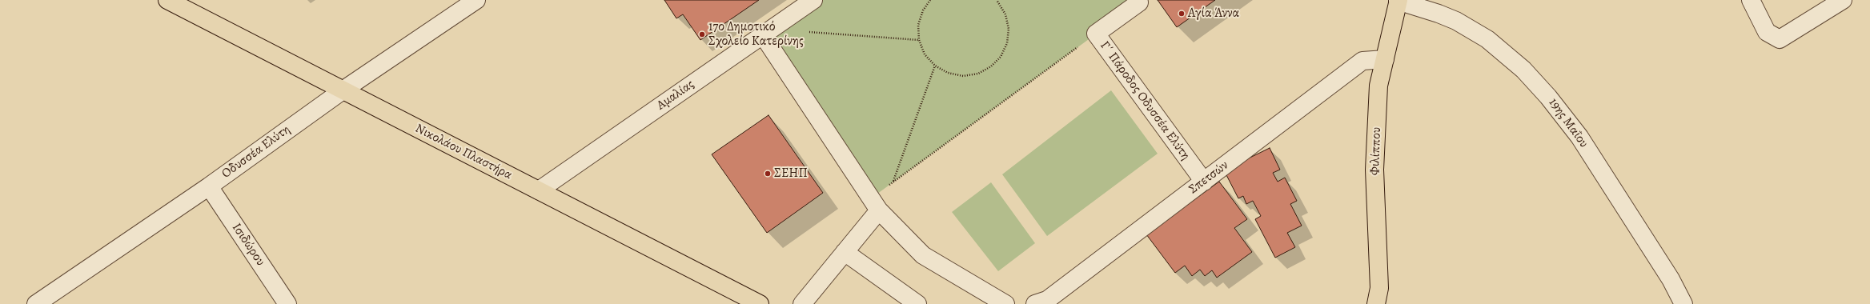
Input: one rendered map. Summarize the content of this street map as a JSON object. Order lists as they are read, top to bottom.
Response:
{
  "streets": {
    "main road": ["Φιλίππου", "Νικολάου Πλαστήρα"],
    "street": [
      "Αμαλίας",
      "Γ΄ Πάροδος Οδυσσέα Ελύτη",
      "19ης Μαΐου",
      "Οδυσσέα Ελύτη",
      "Σπετσών",
      "Ισιδώρου"
    ]
  },
  "crossings": [
    ["Αμαλίας", "Νικολάου Πλαστήρα"],
    ["Γ΄ Πάροδος Οδυσσέα Ελύτη", "Σπετσών"],
    ["19ης Μαΐου", "Φιλίππου"],
    ["Φιλίππου", "Σπετσών"],
    ["Οδυσσέα Ελύτη", "Νικολάου Πλαστήρα"],
    ["Οδυσσέα Ελύτη", "Ισιδώρου"]
  ],
  "places": ["Αγία Άννα", "17ο Δημοτικό Σχολείο Κατερίνης", "ΣΕΗΠ"]
}
